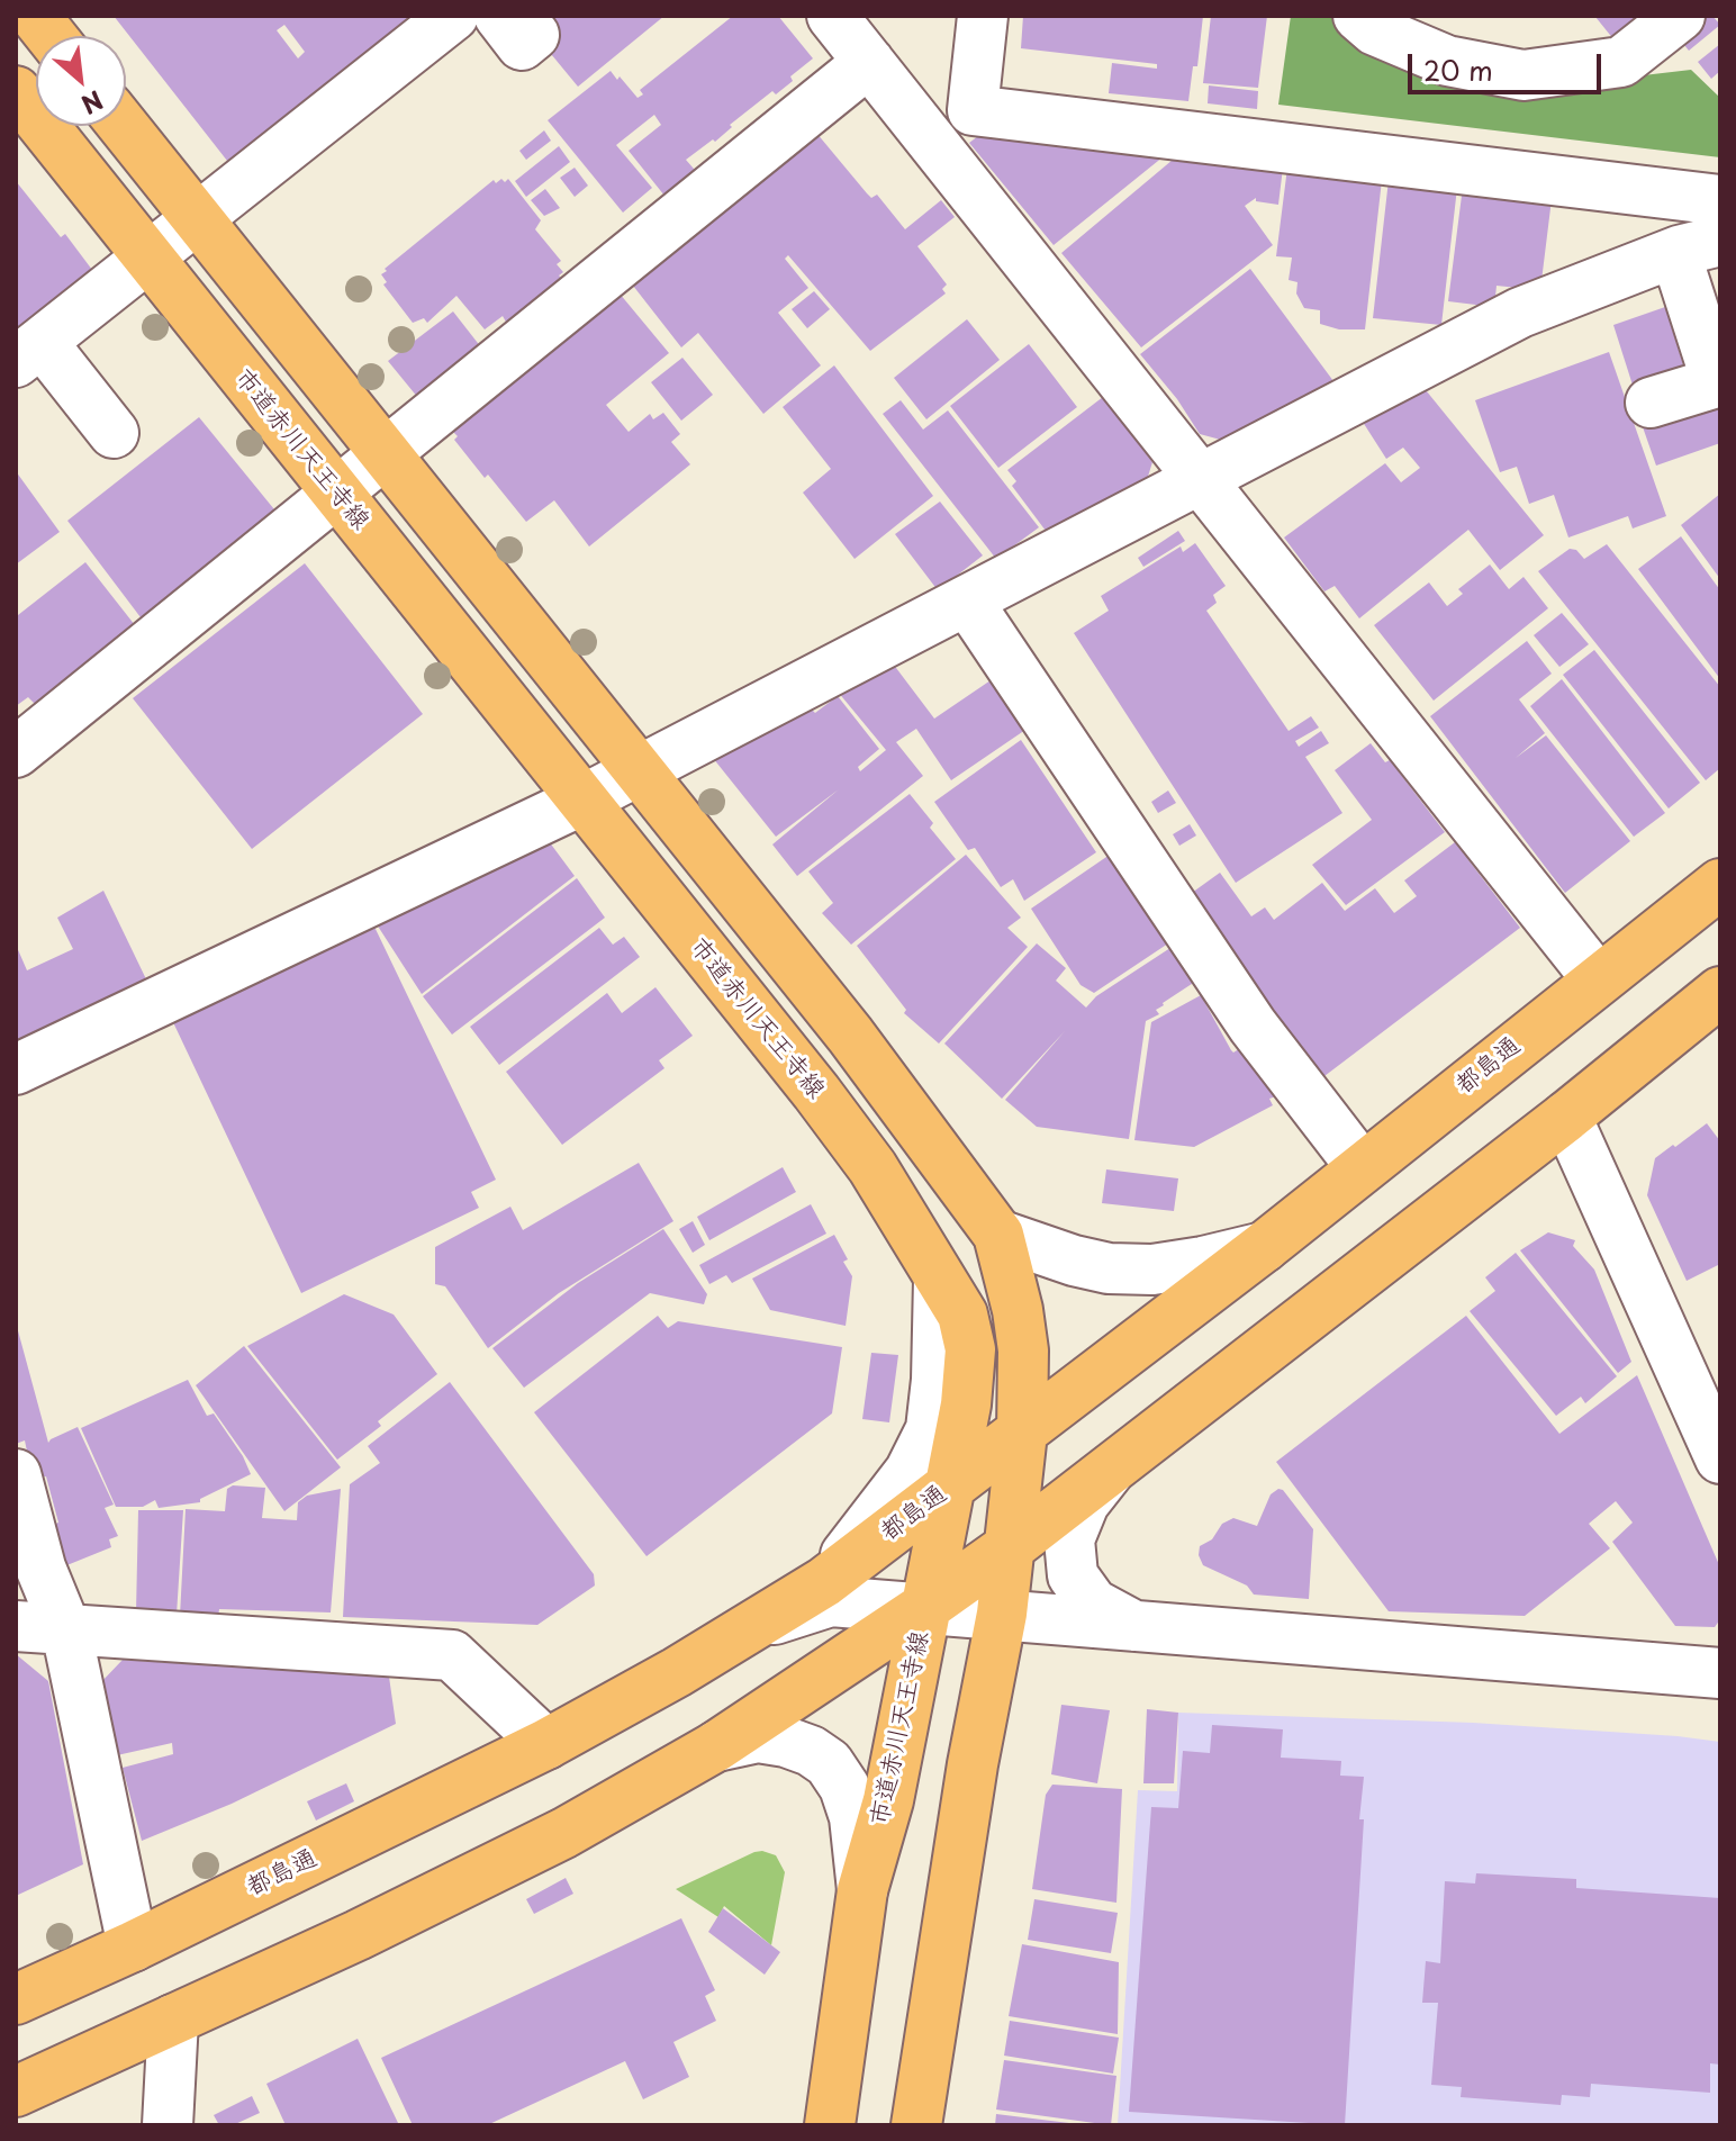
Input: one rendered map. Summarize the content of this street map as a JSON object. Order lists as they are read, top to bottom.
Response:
{
  "streets": {
    "main road": ["市道赤川天王寺線", "都島通"]
  },
  "crossings": [
    ["市道赤川天王寺線", "都島通"]
  ],
  "scale_bar": "20 m",
  "north": "bottom right"
}
